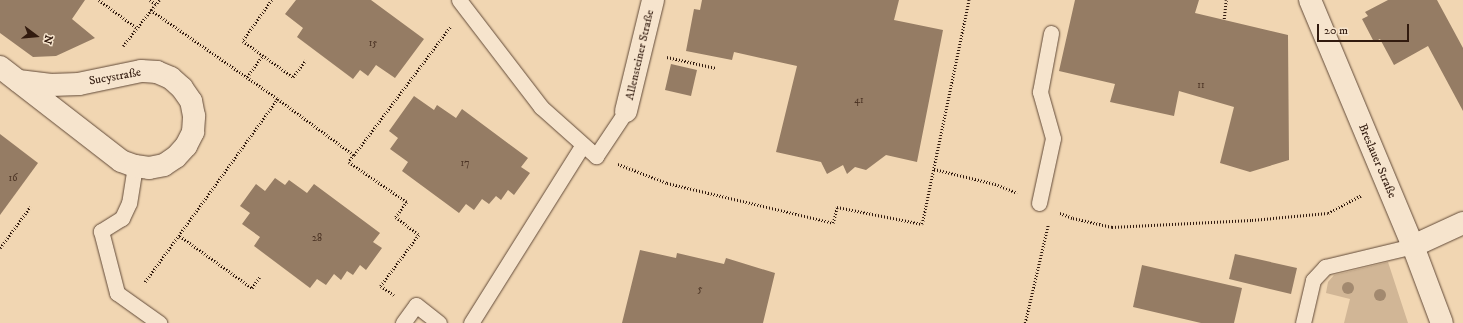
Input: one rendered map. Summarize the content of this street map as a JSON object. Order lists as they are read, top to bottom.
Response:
{
  "streets": {
    "street": ["Allensteiner Straße", "Sucystraße", "Breslauer Straße"]
  },
  "house_numbers": [
    "15",
    "11",
    "41",
    "17",
    "16",
    "28",
    "5"
  ],
  "scale_bar": "20 m",
  "north": "right"
}
